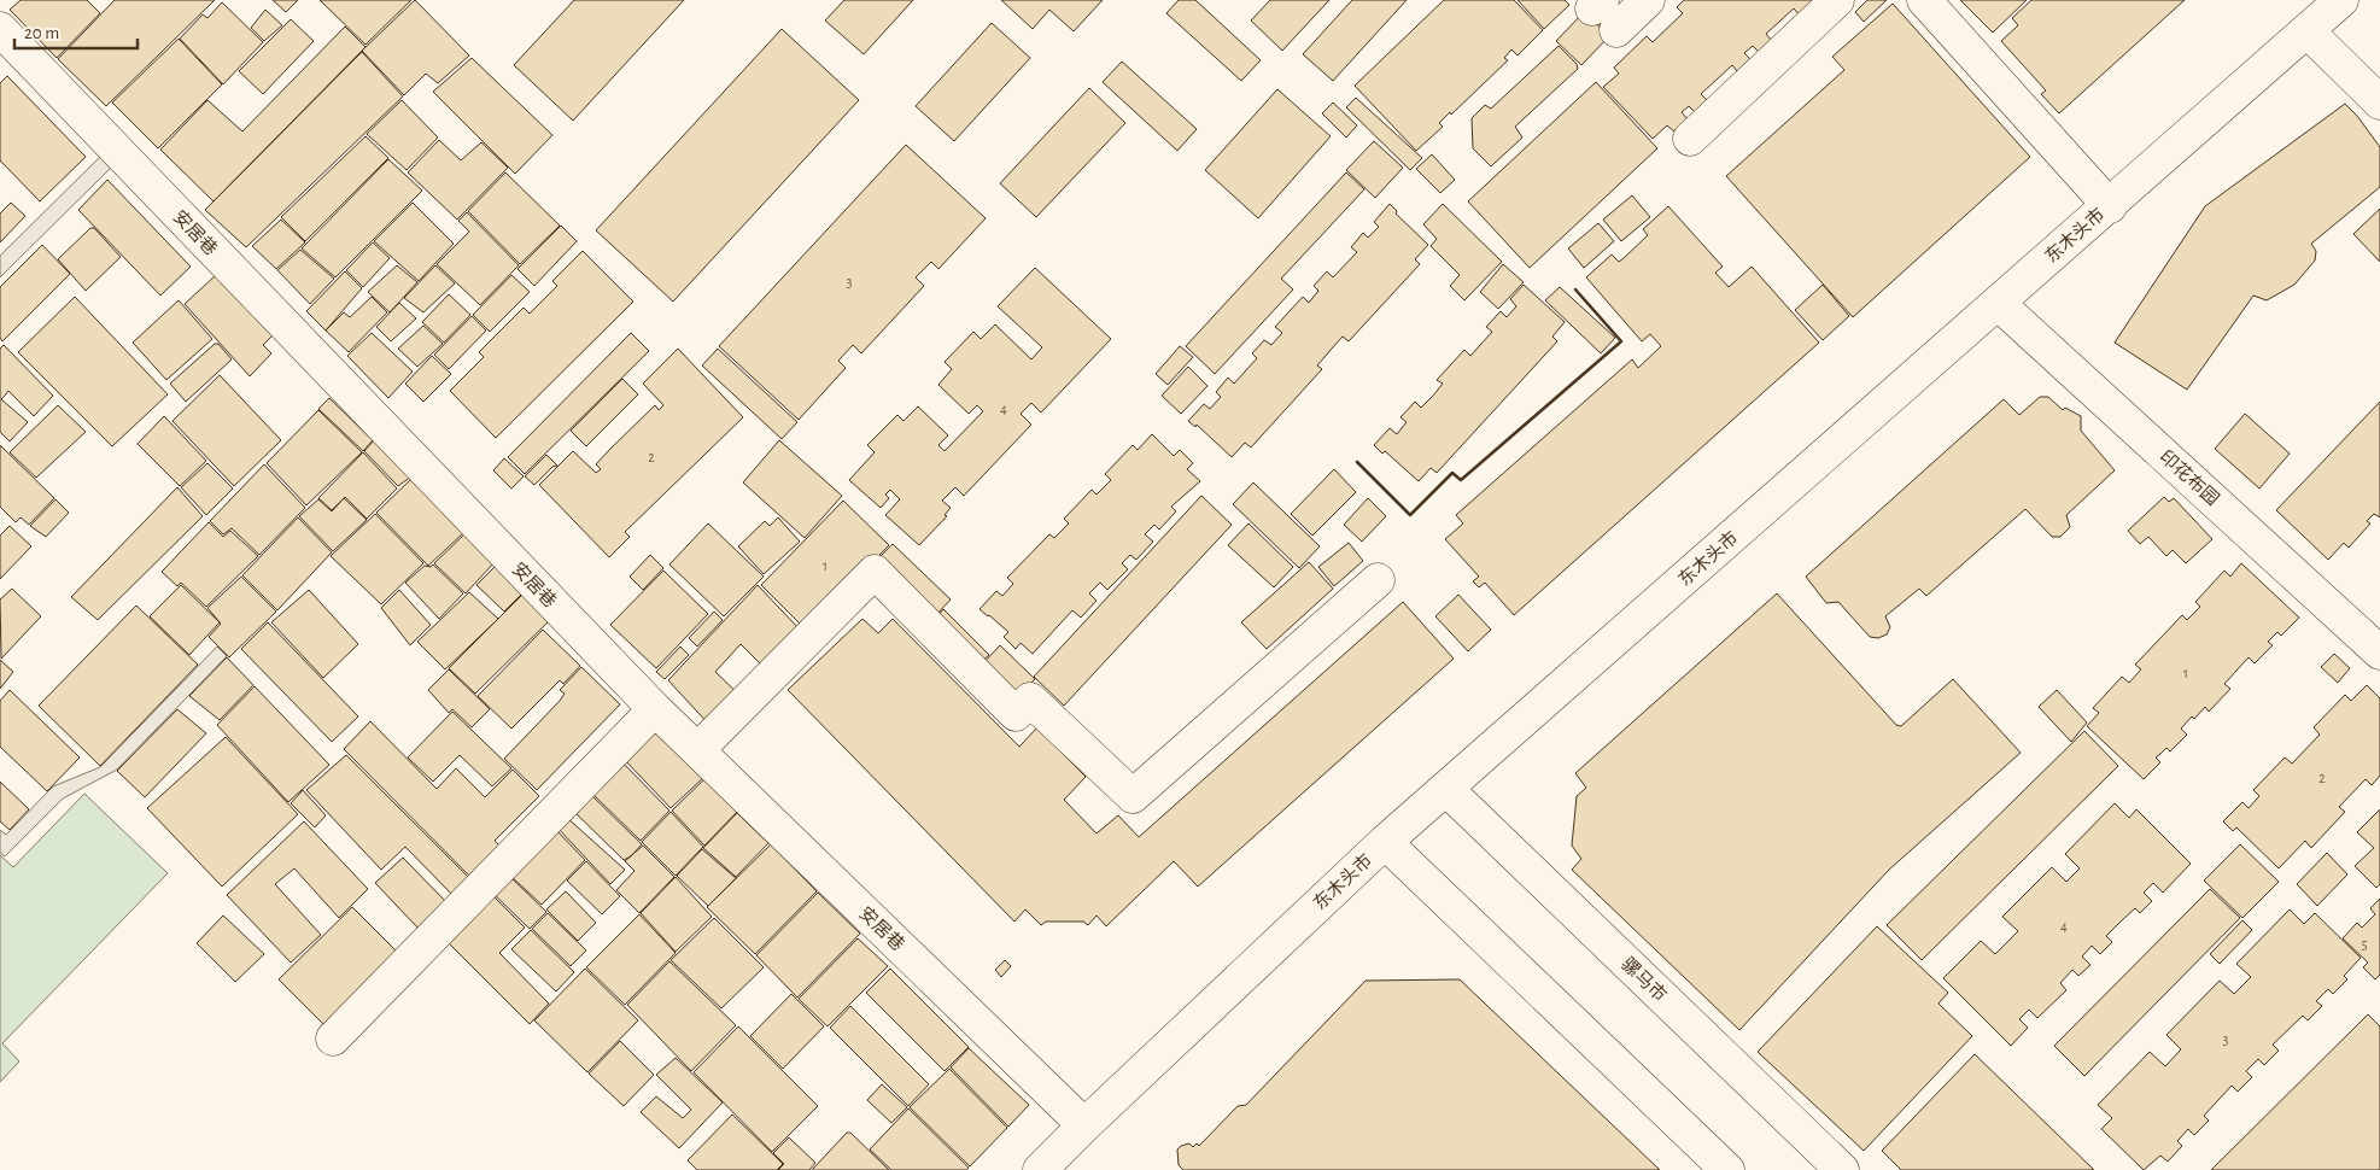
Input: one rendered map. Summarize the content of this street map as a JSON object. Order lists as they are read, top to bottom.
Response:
{
  "streets": {
    "street": [
      "安居巷",
      "东木头市",
      "印花布园",
      "骡马市"
    ]
  },
  "crossings": [
    ["安居巷", "东木头市"],
    ["东木头市", "印花布园"],
    ["东木头市", "骡马市"]
  ],
  "house_numbers": [
    "3",
    "4",
    "2",
    "1",
    "1",
    "2",
    "4",
    "5",
    "3"
  ],
  "scale_bar": "20 m"
}
